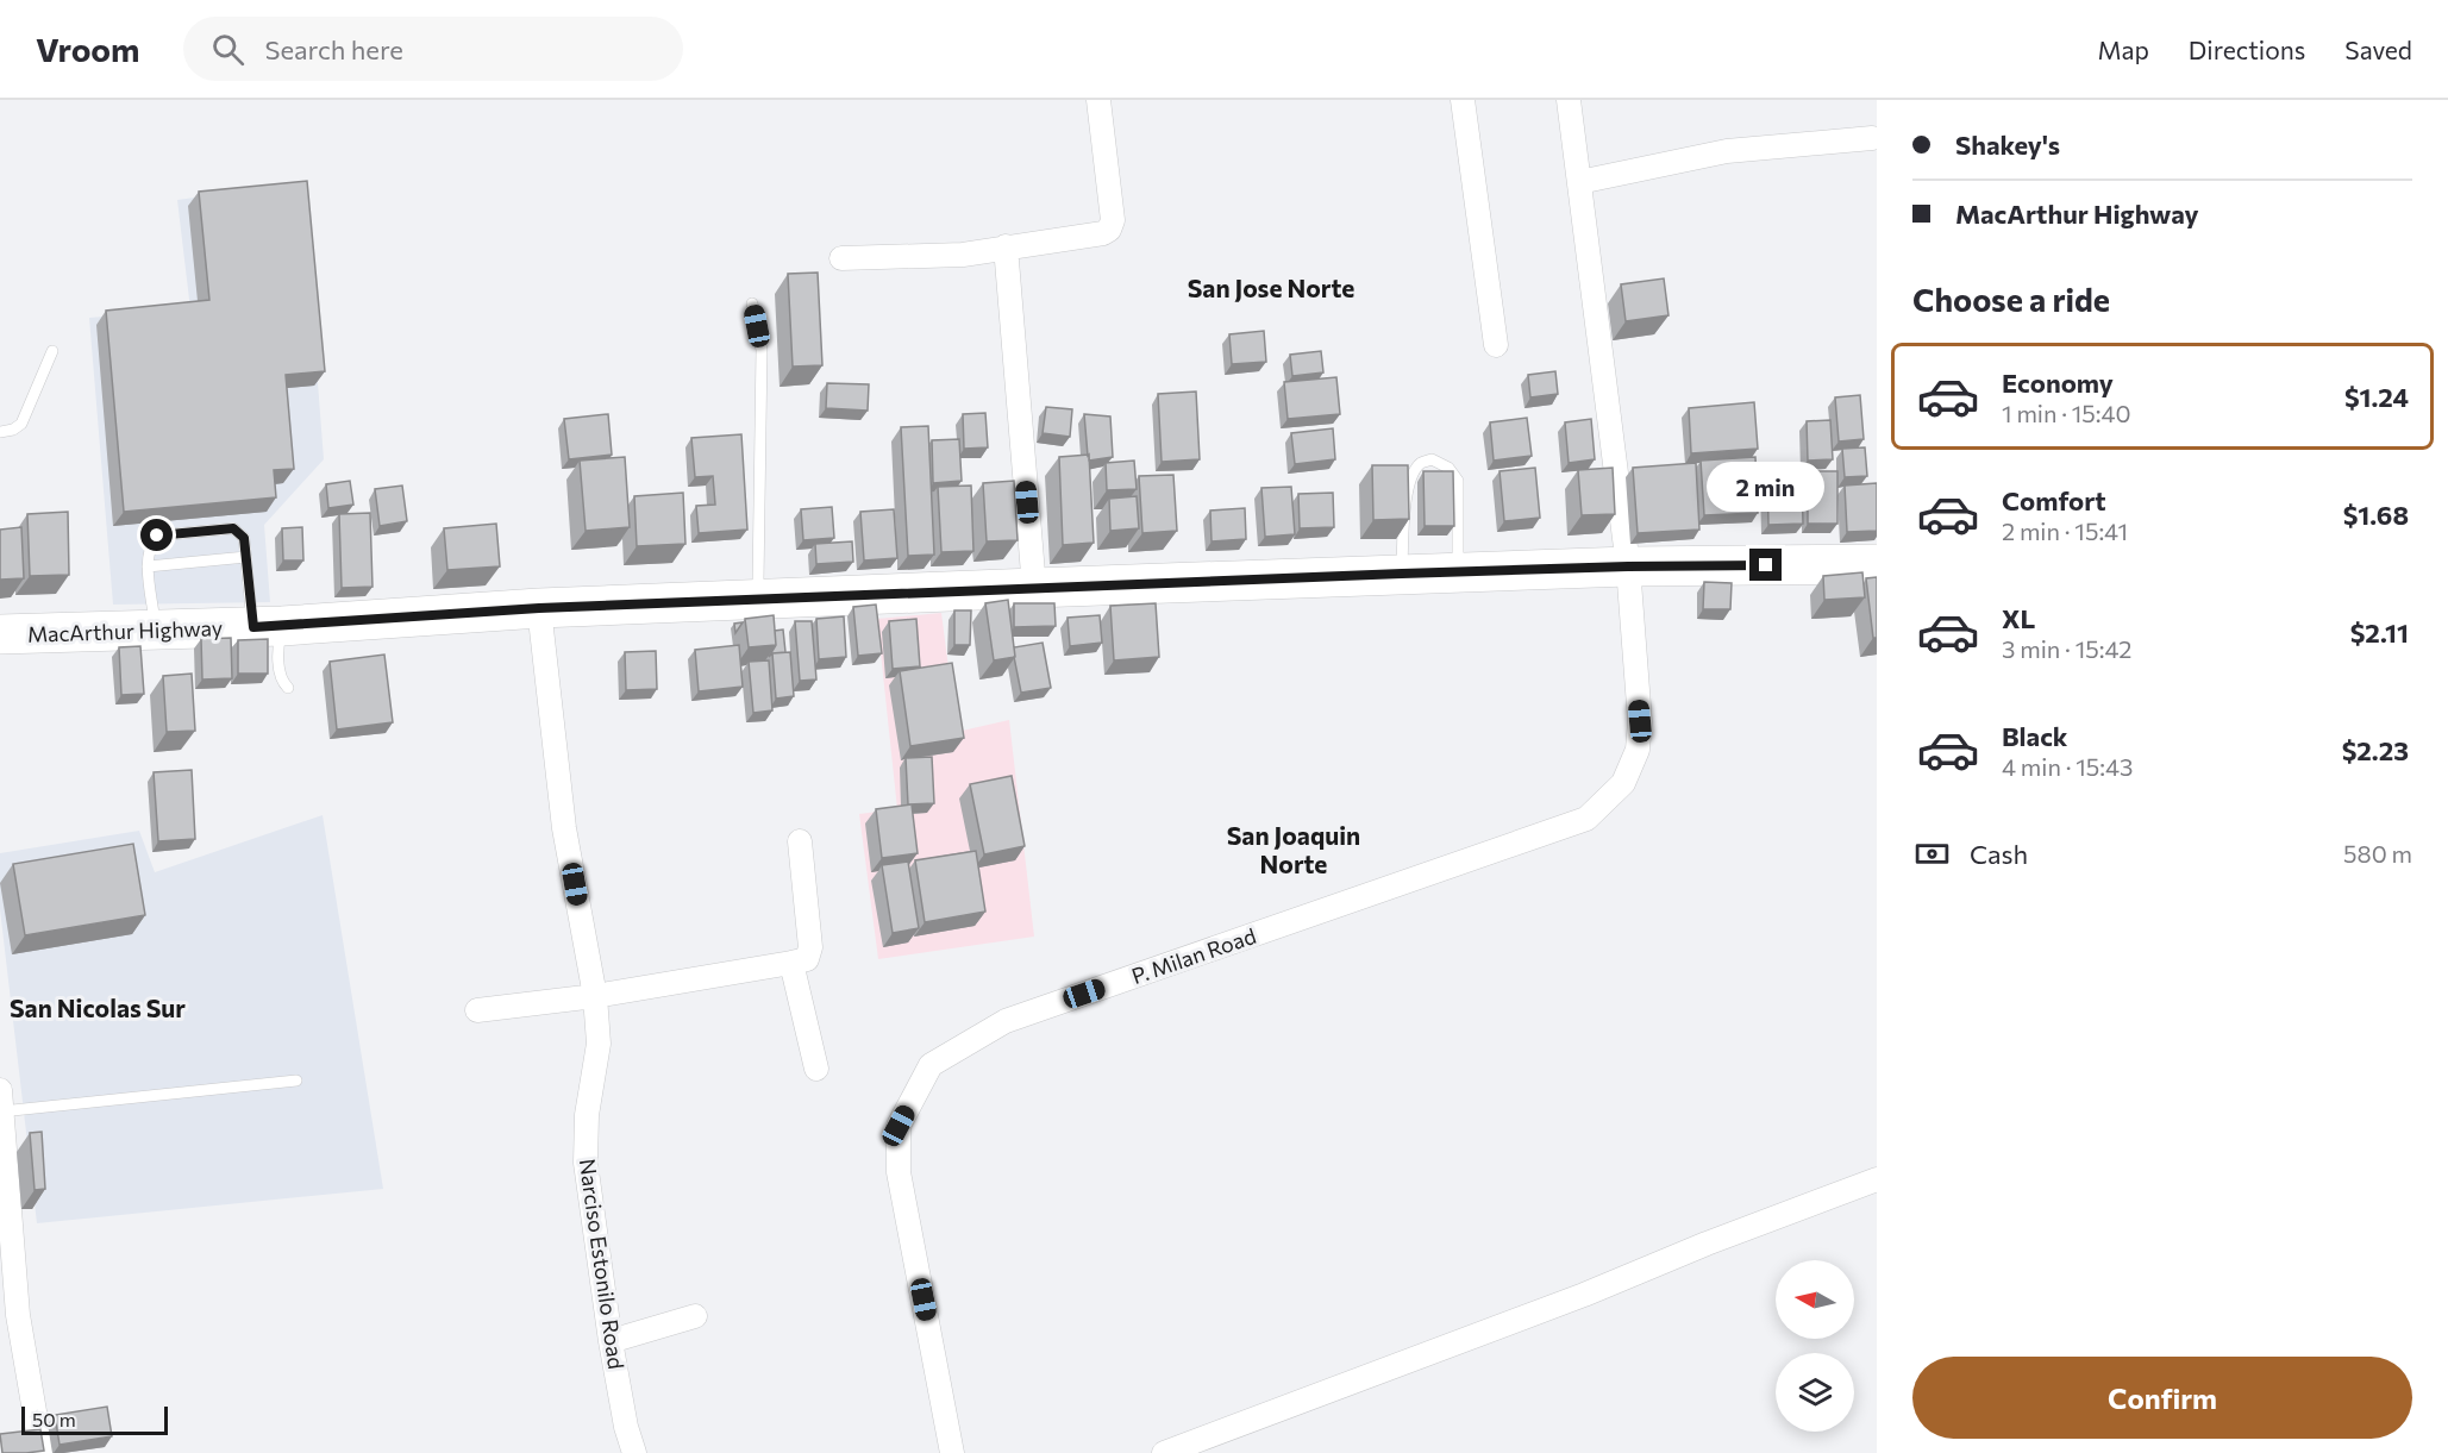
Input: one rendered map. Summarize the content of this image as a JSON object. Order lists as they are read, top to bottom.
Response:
{
  "streets": {
    "highway": ["MacArthur Highway"],
    "street": ["P. Milan Road", "Narciso Estonilo Road"]
  },
  "crossings": [
    ["MacArthur Highway", "P. Milan Road"],
    ["MacArthur Highway", "Narciso Estonilo Road"]
  ],
  "districts": ["San Jose Norte", "San Joaquin Norte", "San Nicolas Sur"],
  "scale_bar": "50 m",
  "north": "left",
  "page": {
    "header": "Vroom",
    "search": "Search here",
    "nav": ["Map", "Directions", "Saved"],
    "banner": ["Shakey's", "MacArthur Highway"],
    "heading": "Choose a ride",
    "list": [
      {
        "name": "Economy",
        "note": "1 min · 15:40",
        "value": "$1.24"
      },
      {
        "name": "Comfort",
        "note": "2 min · 15:41",
        "value": "$1.68"
      },
      {
        "name": "XL",
        "note": "3 min · 15:42",
        "value": "$2.11"
      },
      {
        "name": "Black",
        "note": "4 min · 15:43",
        "value": "$2.23"
      }
    ],
    "bubble": "2 min",
    "pay": ["Cash", "580 m"],
    "buttons": "Confirm",
    "scale": "50 m"
  }
}
